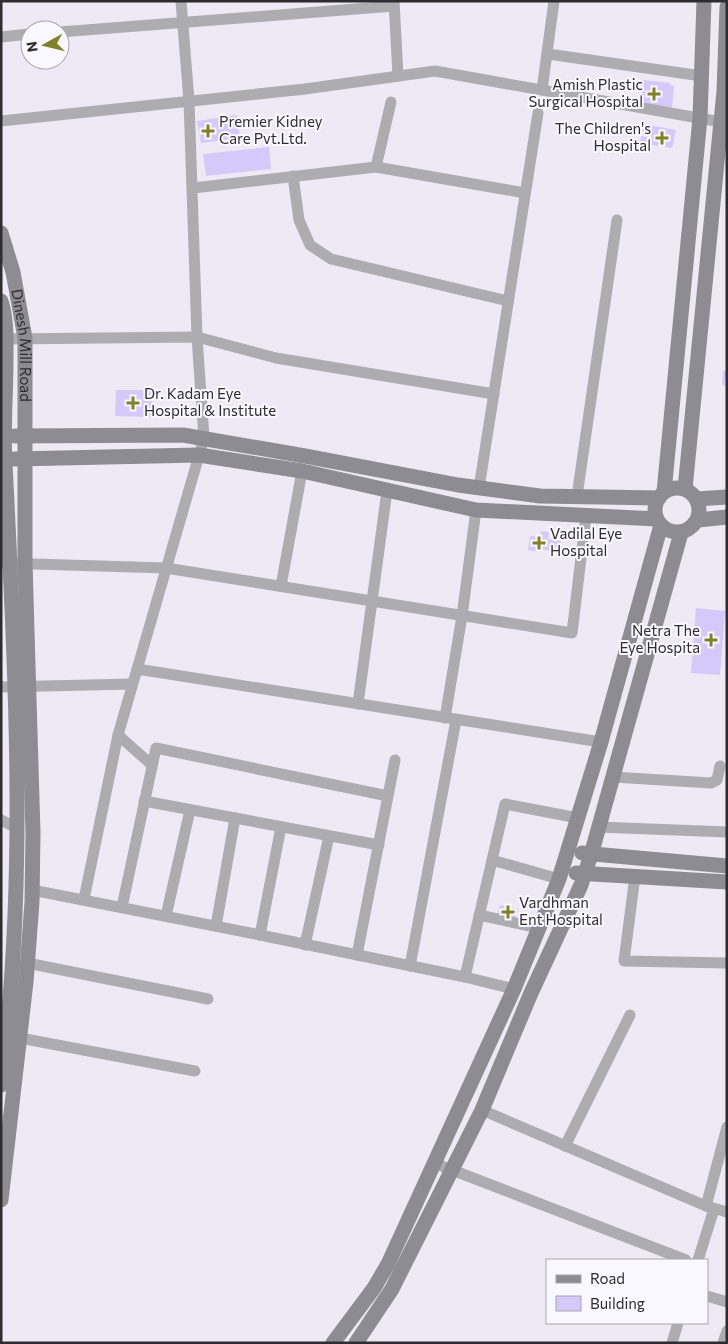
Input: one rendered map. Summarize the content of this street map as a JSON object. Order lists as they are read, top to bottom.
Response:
{
  "streets": {
    "main road": ["Dinesh Mill Road"]
  },
  "places": {
    "health": [
      "Amish Plastic Surgical Hospital",
      "Premier Kidney Care Pvt.Ltd.",
      "The Children's Hospital",
      "Dr. Kadam Eye Hospital & Institute",
      "Vadilal Eye Hospital",
      "Netra The Eye Hospita",
      "Vardhman Ent Hospital"
    ]
  },
  "legend": ["Road", "Building"],
  "north": "left"
}
